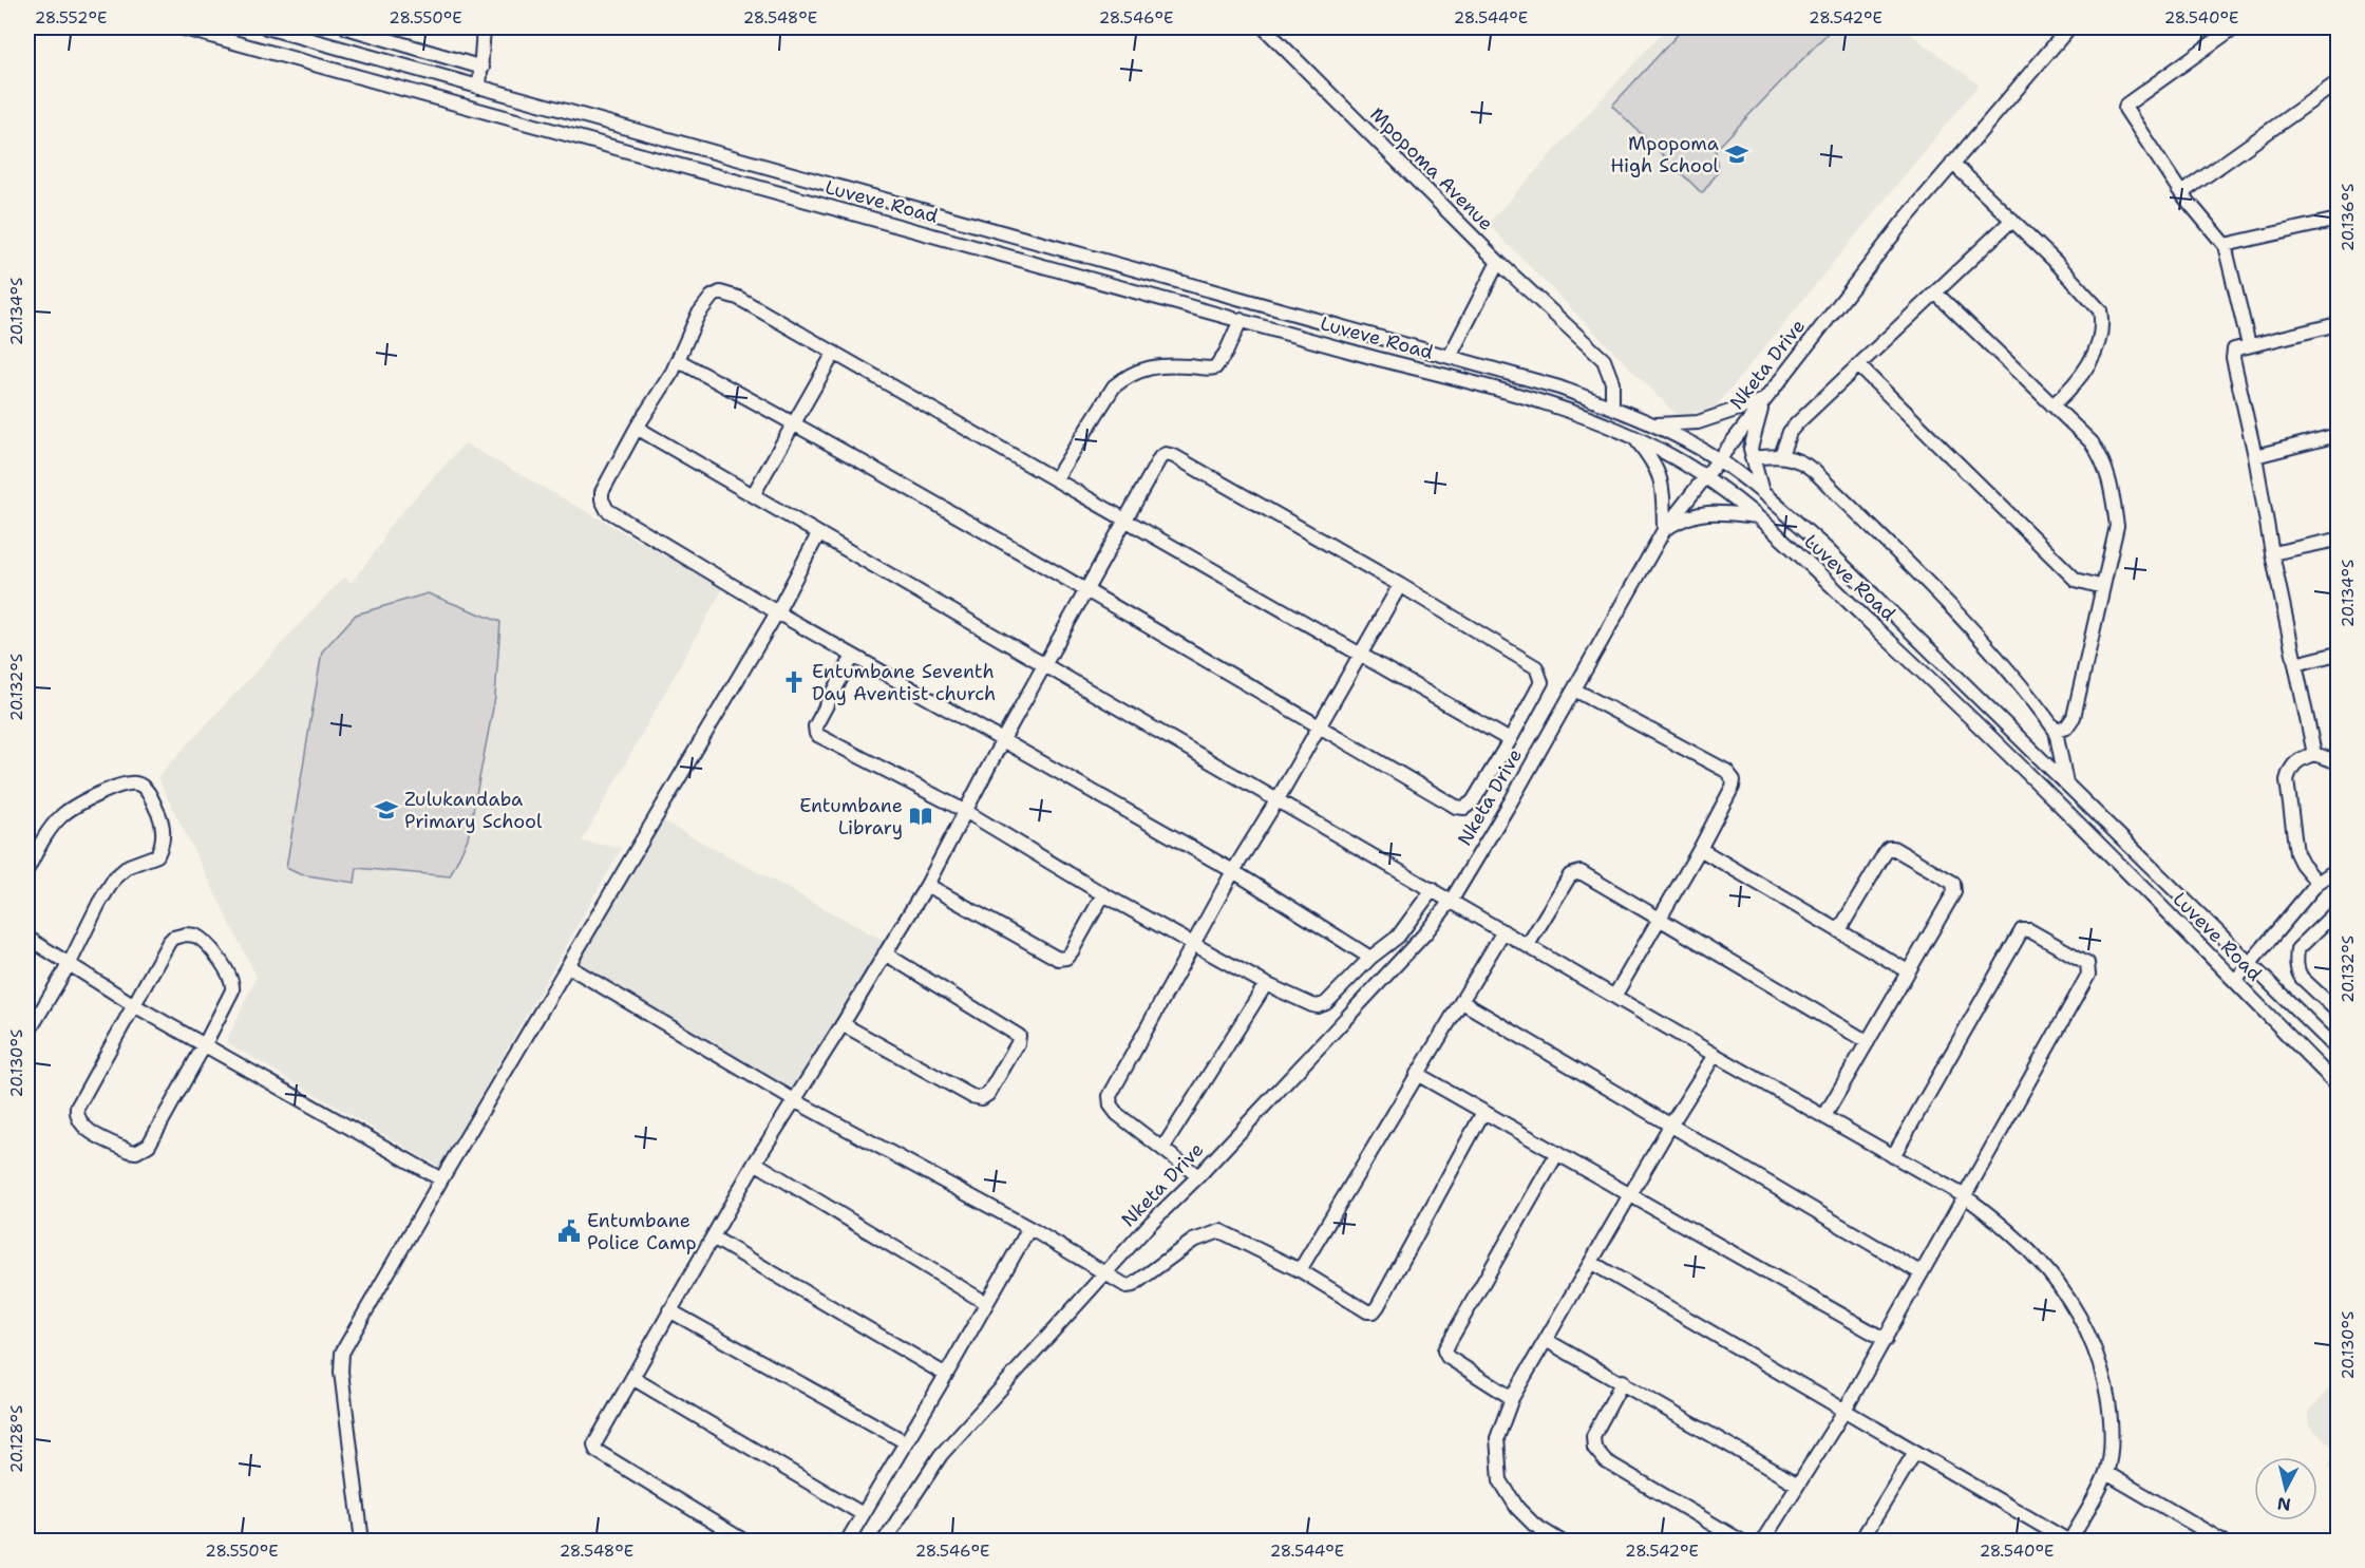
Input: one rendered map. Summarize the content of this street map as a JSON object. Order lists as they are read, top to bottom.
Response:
{
  "streets": {
    "street": ["Mpopoma Avenue", "Luveve Road", "Nketa Drive"]
  },
  "crossings": [
    ["Mpopoma Avenue", "Luveve Road"],
    ["Luveve Road", "Nketa Drive"]
  ],
  "places": {
    "school or university": ["Mpopoma High School", "Zulukandaba Primary School"],
    "church": ["Entumbane Seventh Day Aventist church"],
    "library": ["Entumbane Library"],
    "public building": ["Entumbane Police Camp"]
  },
  "north": "bottom",
  "coordinates": [
    "28.552°E",
    "28.550°E",
    "28.548°E",
    "28.546°E",
    "28.544°E",
    "28.542°E",
    "28.540°E",
    "20.136°S",
    "20.134°S",
    "20.132°S",
    "20.130°S",
    "20.128°S"
  ]
}
